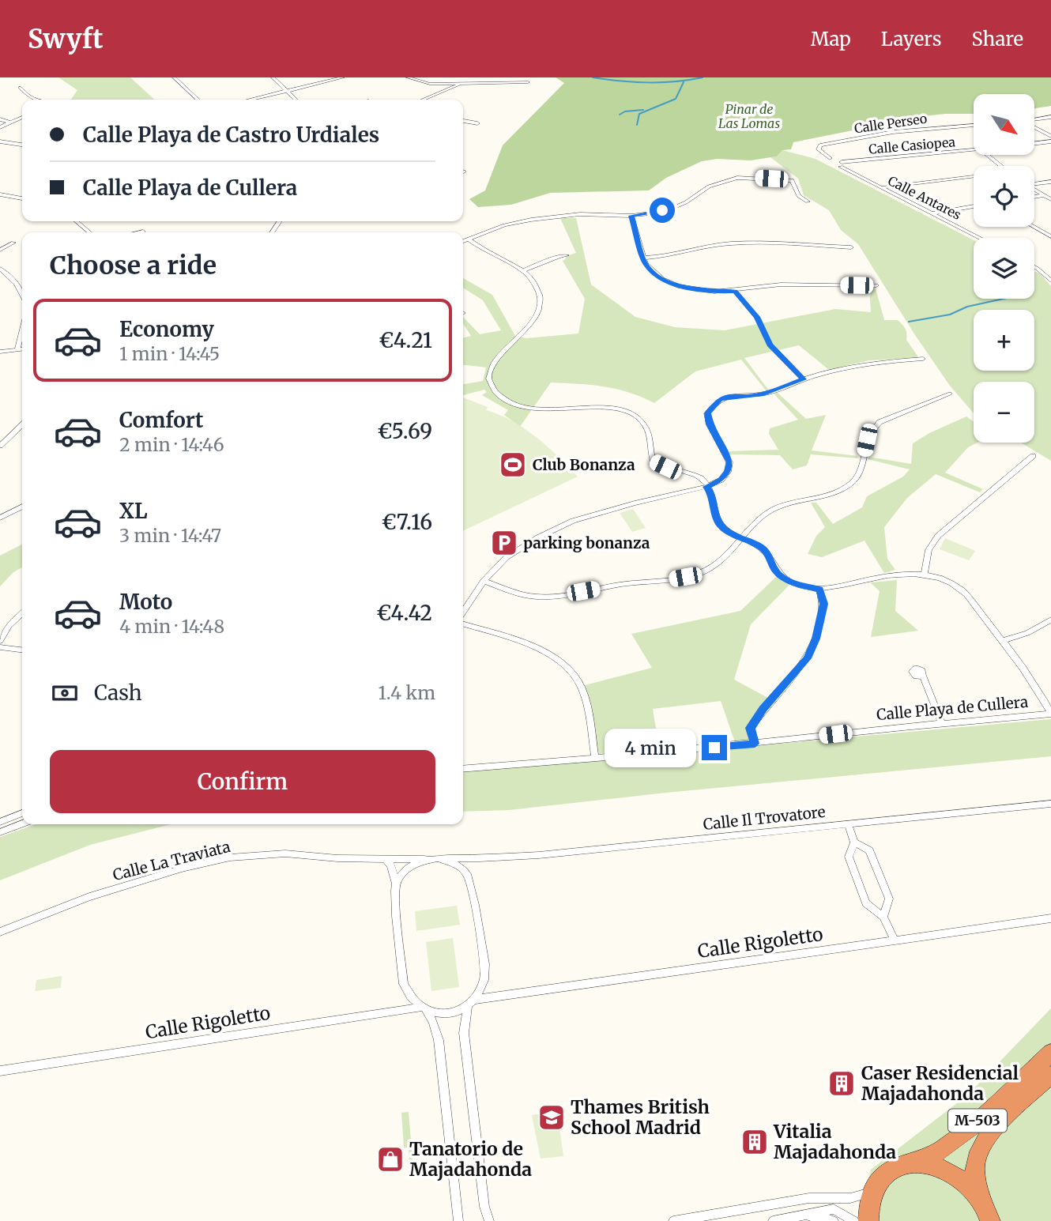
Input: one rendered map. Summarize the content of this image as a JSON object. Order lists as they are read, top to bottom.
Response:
{
  "streets": {
    "highway": ["M-503"],
    "street": [
      "Calle Perseo",
      "Calle Casiopea",
      "Calle Antares",
      "Calle Playa de Cullera",
      "Calle Il Trovatore",
      "Calle La Traviata",
      "Calle Rigoletto"
    ]
  },
  "crossings": [
    ["Calle Perseo", "Calle Antares"],
    ["Calle Casiopea", "Calle Antares"]
  ],
  "parks": ["Pinar de Las Lomas"],
  "places": {
    "sports": ["Club Bonanza"],
    "parking": ["parking bonanza"],
    "building": ["Caser Residencial Majadahonda", "Vitalia Majadahonda"],
    "school or university": ["Thames British School Madrid"],
    "shop": ["Tanatorio de Majadahonda"]
  },
  "north": "bottom right",
  "page": {
    "header": "Swyft",
    "nav": ["Map", "Layers", "Share"],
    "map_buttons": ["+", "−"],
    "banner": ["Calle Playa de Castro Urdiales", "Calle Playa de Cullera"],
    "heading": "Choose a ride",
    "list": [
      {
        "name": "Economy",
        "note": "1 min · 14:45",
        "value": "€4.21"
      },
      {
        "name": "Comfort",
        "note": "2 min · 14:46",
        "value": "€5.69"
      },
      {
        "name": "XL",
        "note": "3 min · 14:47",
        "value": "€7.16"
      },
      {
        "name": "Moto",
        "note": "4 min · 14:48",
        "value": "€4.42"
      }
    ],
    "pay": ["Cash", "1.4 km"],
    "bubble": "4 min",
    "buttons": "Confirm"
  }
}
